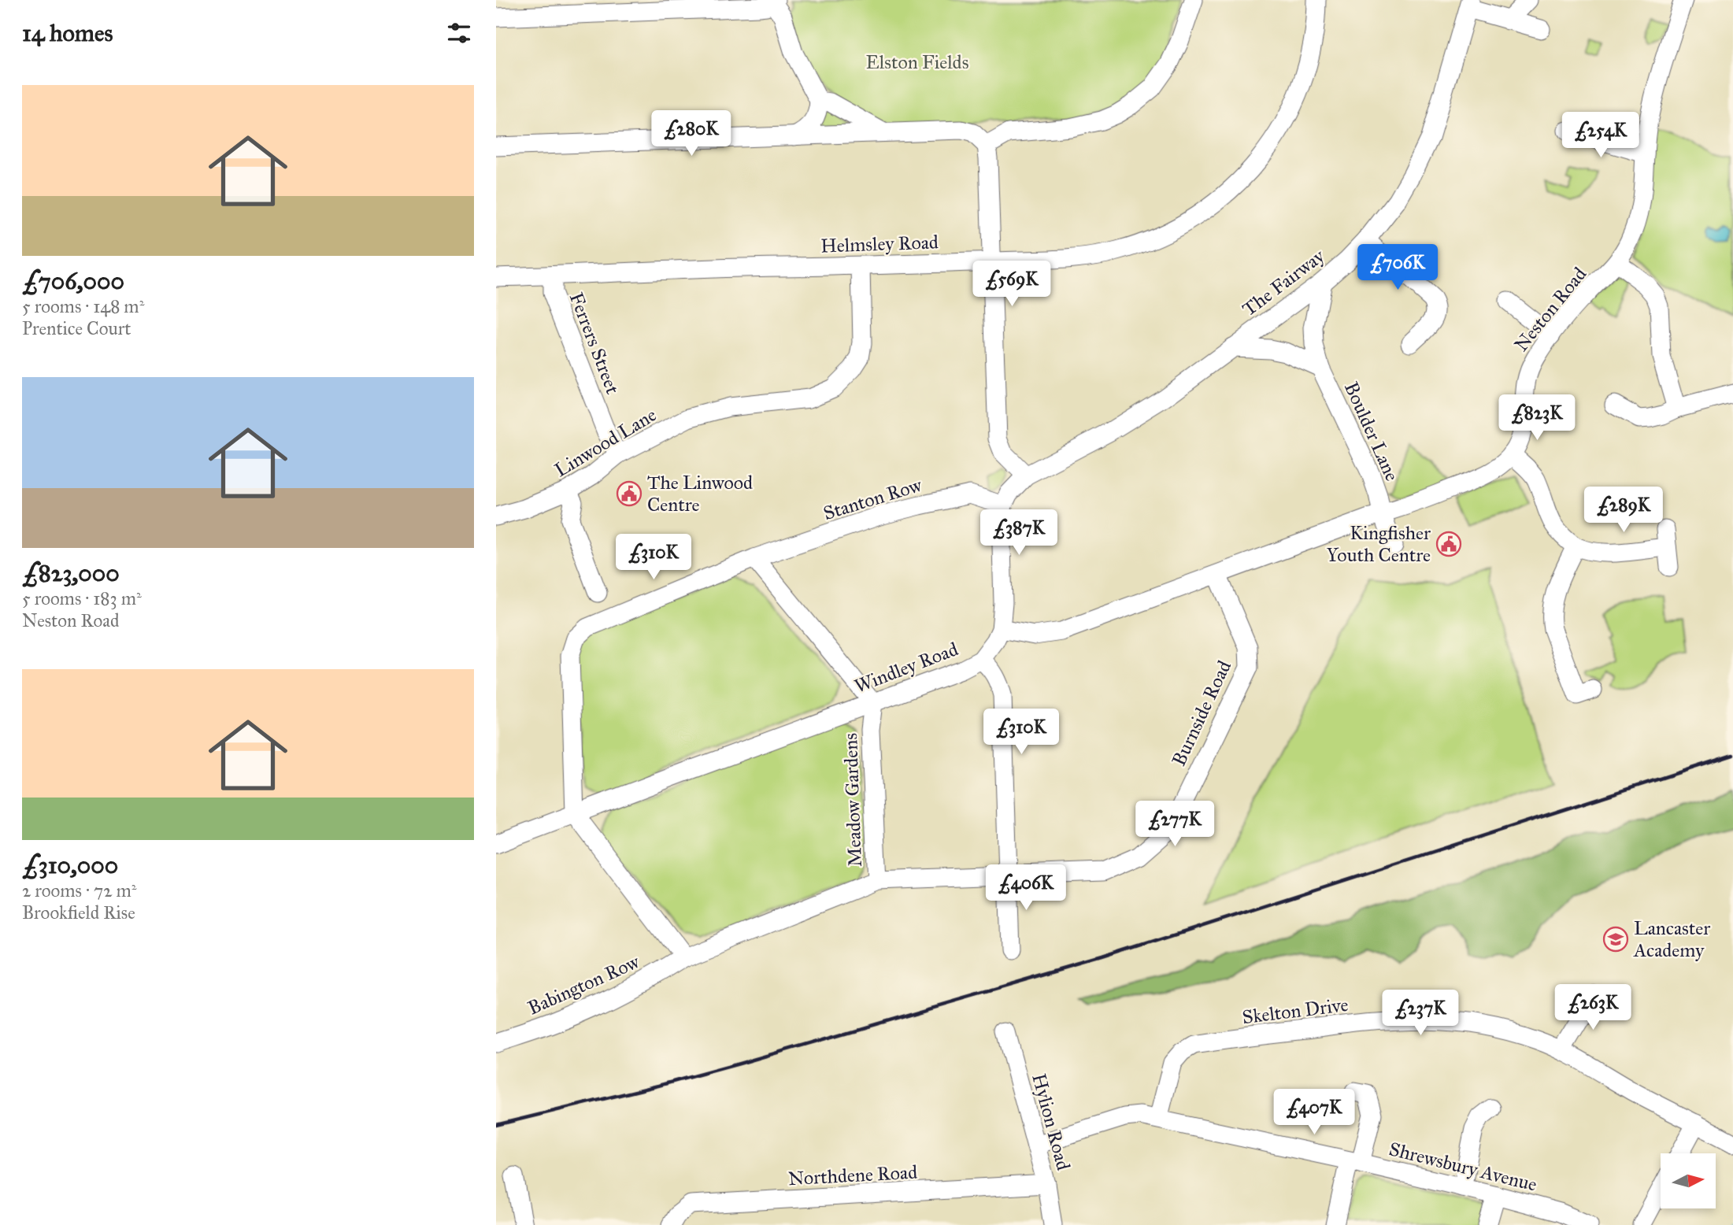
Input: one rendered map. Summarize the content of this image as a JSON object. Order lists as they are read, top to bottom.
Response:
{
  "streets": {
    "street": [
      "Helmsley Road",
      "The Fairway",
      "Neston Road",
      "Ferrers Street",
      "Boulder Lane",
      "Linwood Lane",
      "Stanton Row",
      "Windley Road",
      "Burnside Road",
      "Meadow Gardens",
      "Babington Row",
      "Skelton Drive",
      "Hylion Road",
      "Shrewsbury Avenue",
      "Northdene Road"
    ]
  },
  "crossings": [
    ["Helmsley Road", "Ferrers Street"],
    ["Helmsley Road", "Linwood Lane"],
    ["The Fairway", "Boulder Lane"],
    ["Neston Road", "Boulder Lane"],
    ["Ferrers Street", "Linwood Lane"],
    ["Windley Road", "Meadow Gardens"],
    ["Burnside Road", "Meadow Gardens"],
    ["Meadow Gardens", "Babington Row"],
    ["Skelton Drive", "Shrewsbury Avenue"],
    ["Hylion Road", "Shrewsbury Avenue"],
    ["Hylion Road", "Northdene Road"]
  ],
  "parks": ["Elston Fields"],
  "places": {
    "public building": ["The Linwood Centre", "Kingfisher Youth Centre"],
    "school or university": ["Lancaster Academy"]
  },
  "north": "right",
  "page": {
    "heading": "14 homes",
    "list": [
      {
        "name": "£706,000",
        "note": "5 rooms · 148 m² · Prentice Court"
      },
      {
        "name": "£823,000",
        "note": "5 rooms · 183 m² · Neston Road"
      },
      {
        "name": "£310,000",
        "note": "2 rooms · 72 m² · Brookfield Rise"
      }
    ],
    "price": [
      "£280K",
      "£254K",
      "£706K",
      "£569K",
      "£823K",
      "£289K",
      "£387K",
      "£310K",
      "£310K",
      "£277K",
      "£406K",
      "£263K",
      "£237K",
      "£407K"
    ]
  }
}
